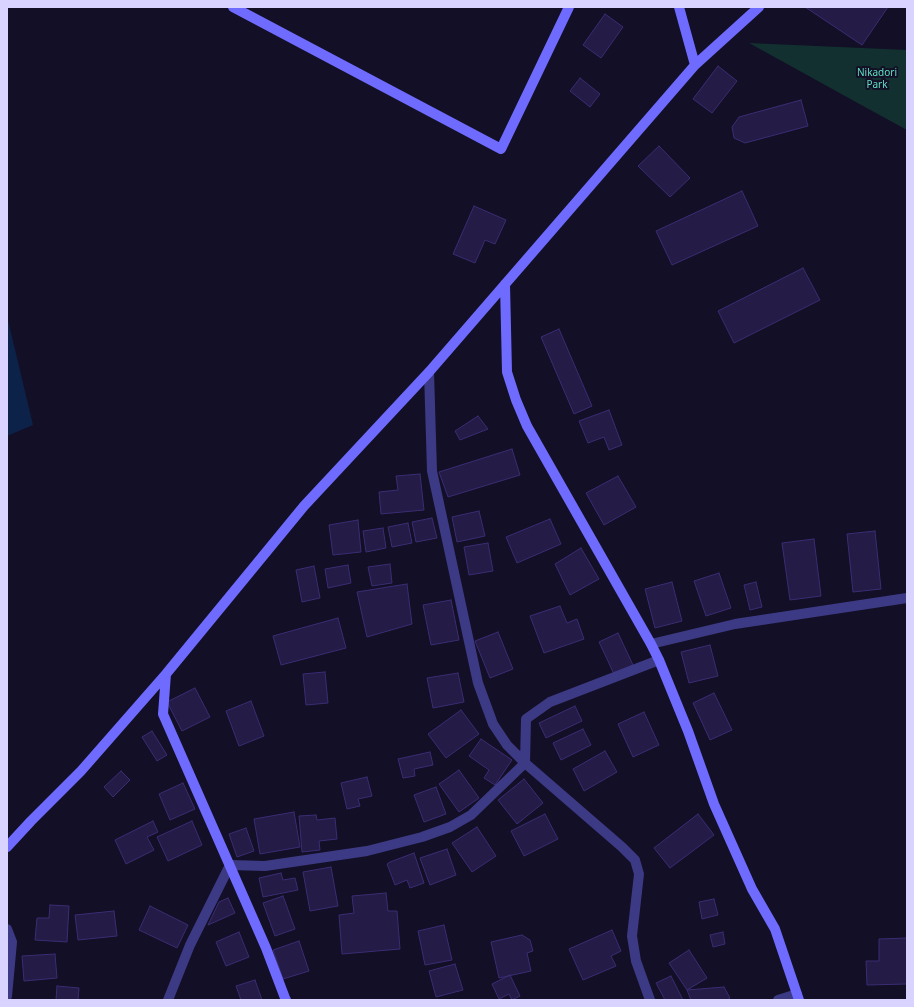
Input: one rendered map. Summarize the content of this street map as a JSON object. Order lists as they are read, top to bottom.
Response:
{
  "parks": ["Nikadori Park"]
}
